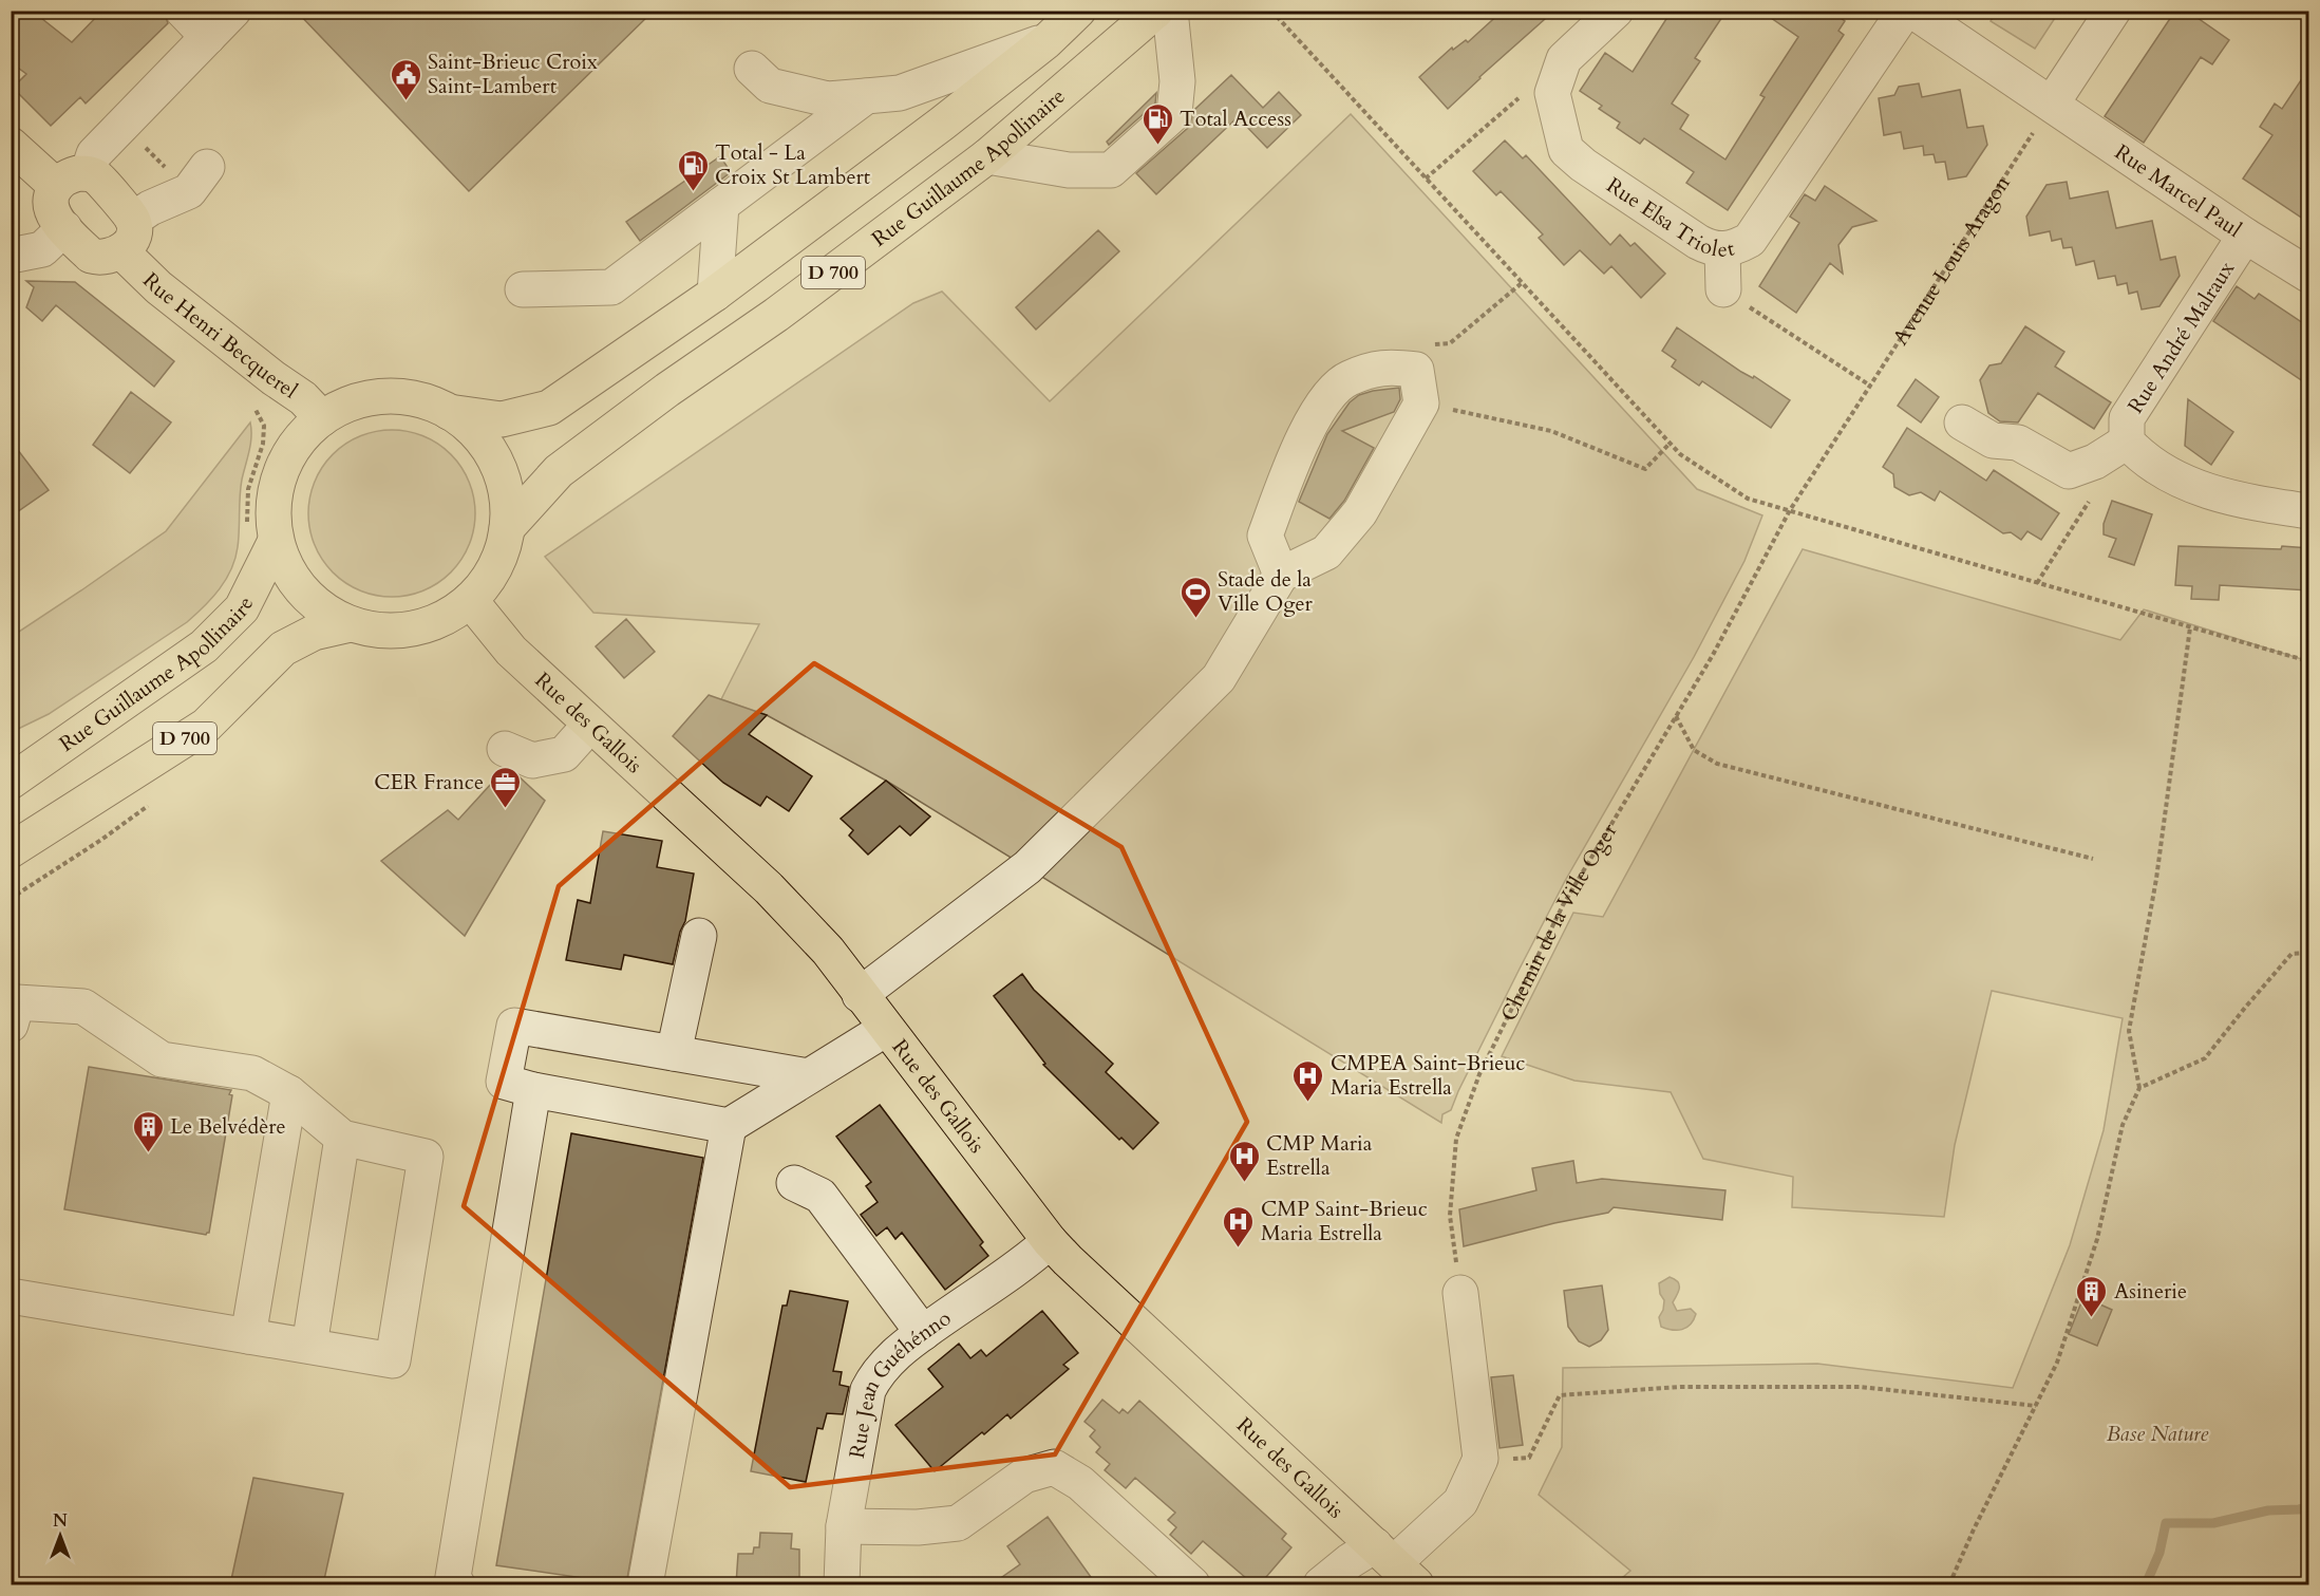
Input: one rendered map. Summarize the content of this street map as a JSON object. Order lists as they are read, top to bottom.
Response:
{
  "streets": {
    "main road": [
      "Rue Guillaume Apollinaire",
      "D 700",
      "Rue Henri Becquerel",
      "Rue des Gallois"
    ],
    "street": [
      "Rue Marcel Paul",
      "Rue Elsa Triolet",
      "Rue André Malraux",
      "Rue Jean Guéhénno"
    ],
    "path": ["Avenue Louis Aragon", "Chemin de la Ville Oger"]
  },
  "crossings": [
    ["Rue Marcel Paul", "Avenue Louis Aragon"],
    ["Rue Marcel Paul", "Rue André Malraux"],
    ["Avenue Louis Aragon", "Chemin de la Ville Oger"],
    ["Rue des Gallois", "Rue Jean Guéhénno"]
  ],
  "parks": ["Base Nature"],
  "places": {
    "public building": ["Saint-Brieuc Croix Saint-Lambert"],
    "fuel station": ["Total Access", "Total - La Croix St Lambert"],
    "sports": ["Stade de la Ville Oger"],
    "office": ["CER France"],
    "hospital": ["CMPEA Saint-Brieuc Maria Estrella", "CMP Maria Estrella", "CMP Saint-Brieuc Maria Estrella"],
    "building": ["Le Belvédère", "Asinerie"]
  },
  "north": "top"
}
